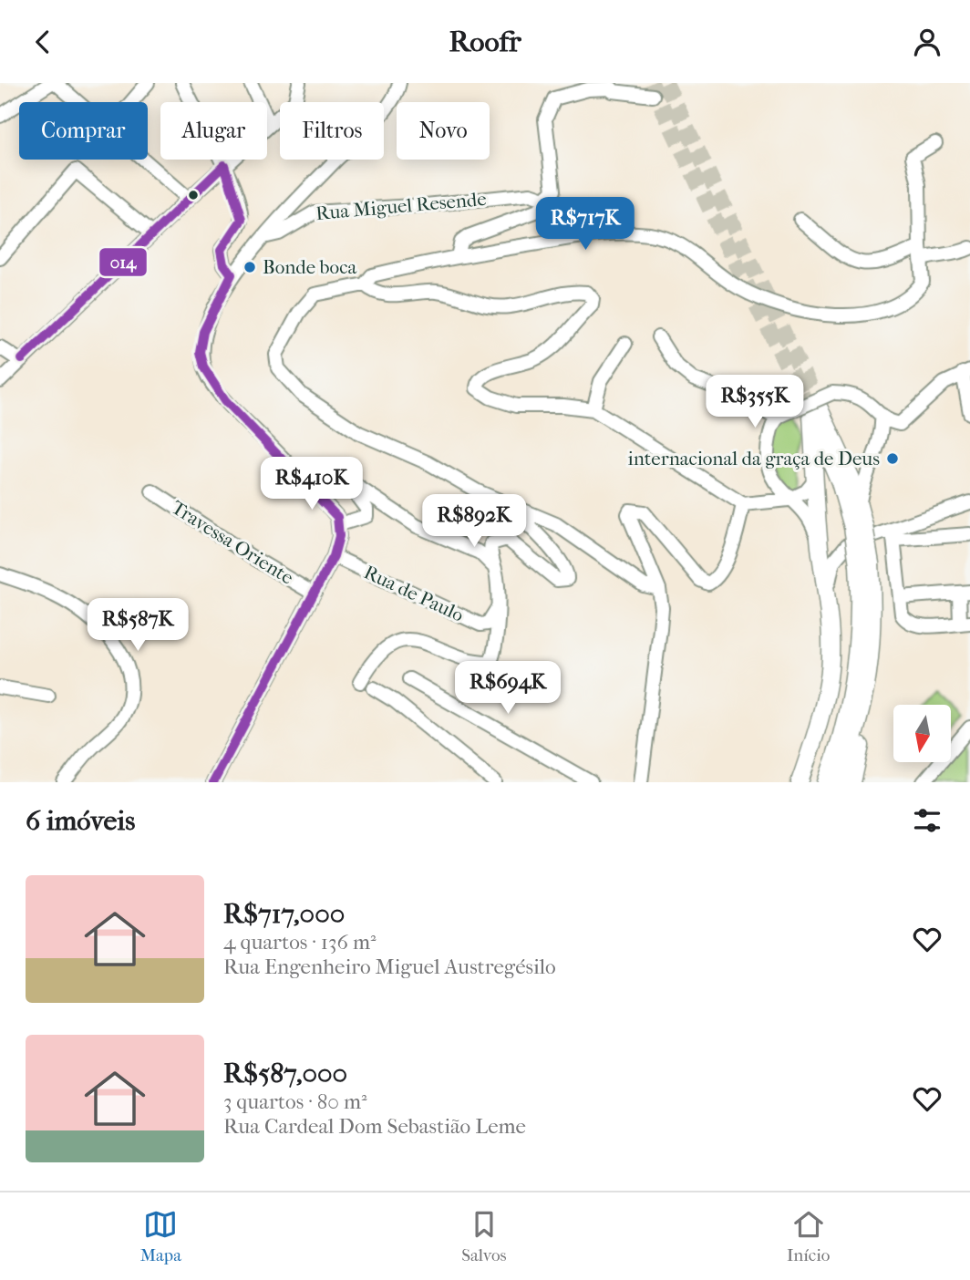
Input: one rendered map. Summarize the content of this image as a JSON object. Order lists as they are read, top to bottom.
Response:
{
  "streets": {
    "street": ["Rua Miguel Resende", "Travessa Oriente", "Rua de Paulo"]
  },
  "places": ["Bonde boca", "internacional da graça de Deus"],
  "lines": ["transit line 014"],
  "north": "bottom",
  "page": {
    "header": "Roofr",
    "chip": [
      "Comprar",
      "Alugar",
      "Filtros",
      "Novo"
    ],
    "price": [
      "R$717K",
      "R$355K",
      "R$410K",
      "R$892K",
      "R$587K",
      "R$694K"
    ],
    "heading": "6 imóveis",
    "list": [
      {
        "name": "R$717,000",
        "note": "4 quartos · 136 m² · Rua Engenheiro Miguel Austregésilo"
      },
      {
        "name": "R$587,000",
        "note": "3 quartos · 80 m² · Rua Cardeal Dom Sebastião Leme"
      }
    ],
    "tabs": ["Mapa", "Salvos", "Início"]
  }
}
